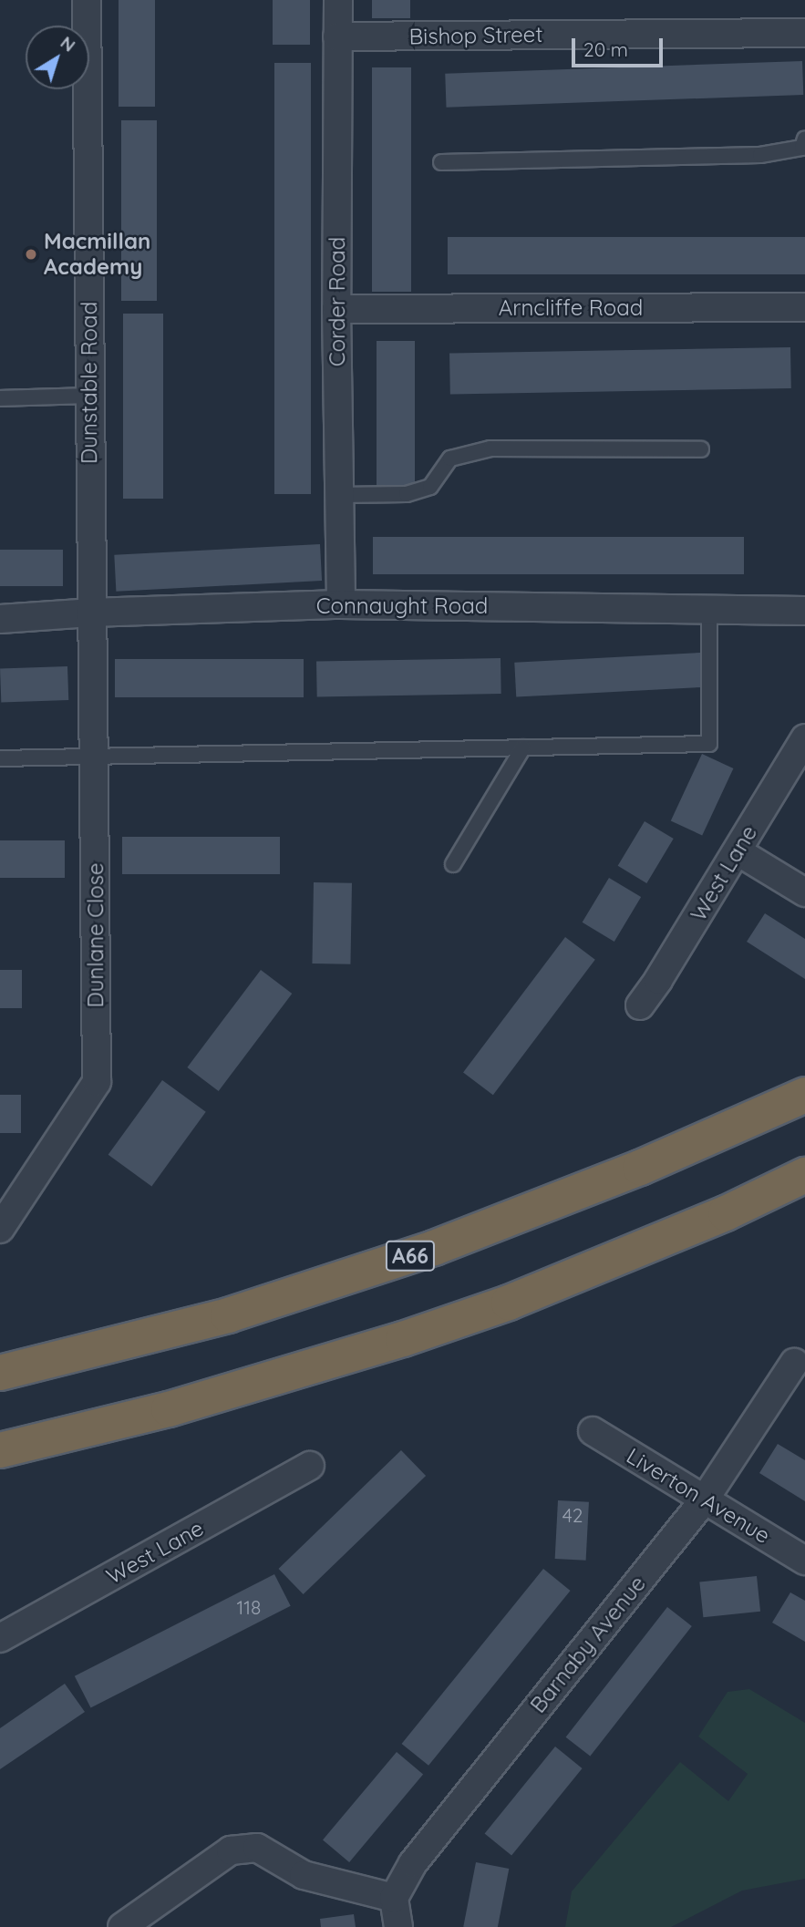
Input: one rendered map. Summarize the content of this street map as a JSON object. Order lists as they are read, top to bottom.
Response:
{
  "streets": {
    "highway": ["A66"],
    "street": [
      "Bishop Street",
      "Corder Road",
      "Arncliffe Road",
      "Dunstable Road",
      "Connaught Road",
      "West Lane",
      "Dunlane Close",
      "Liverton Avenue",
      "Barnaby Avenue"
    ]
  },
  "crossings": [
    ["Bishop Street", "Corder Road"],
    ["Corder Road", "Arncliffe Road"],
    ["Corder Road", "Connaught Road"],
    ["Dunstable Road", "Connaught Road"],
    ["Dunstable Road", "Dunlane Close"],
    ["Connaught Road", "Dunlane Close"],
    ["Liverton Avenue", "Barnaby Avenue"]
  ],
  "places": ["Macmillan Academy"],
  "house_numbers": ["42", "118"],
  "scale_bar": "20 m",
  "north": "top right"
}
